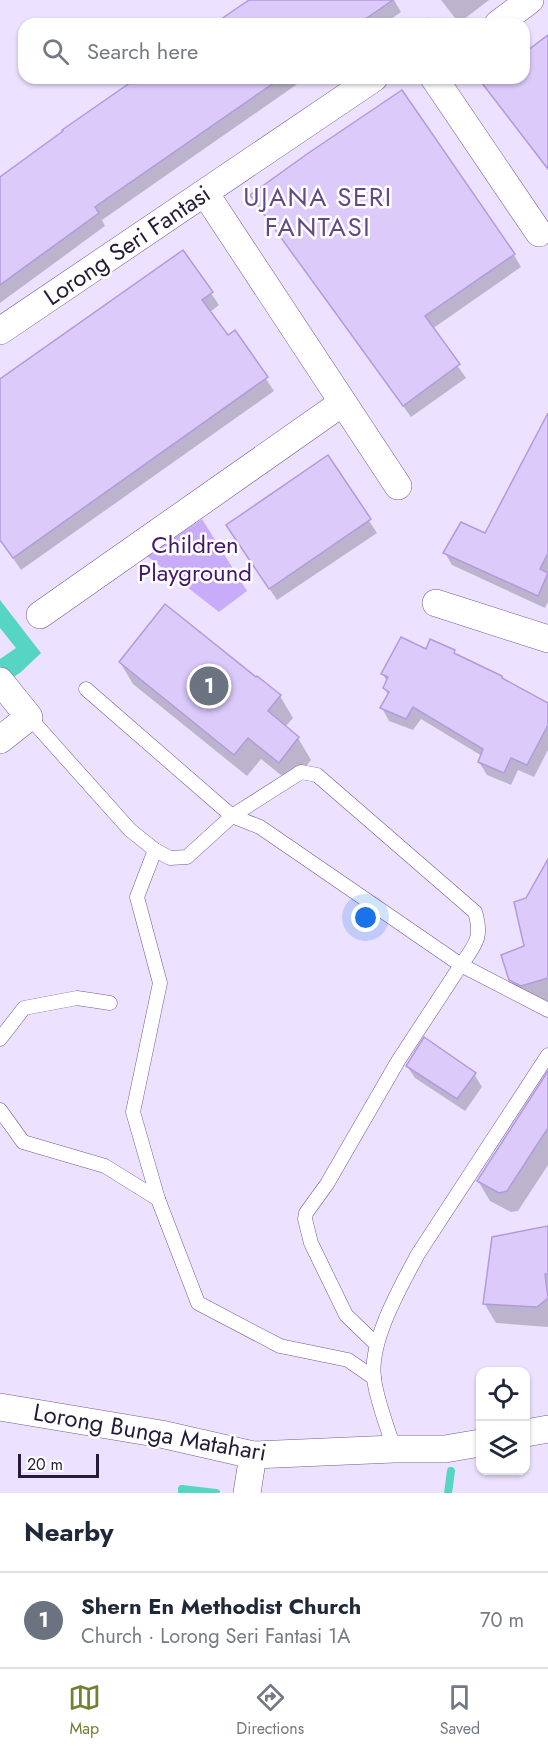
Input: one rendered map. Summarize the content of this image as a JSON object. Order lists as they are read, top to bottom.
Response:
{
  "streets": {
    "street": ["Lorong Seri Fantasi", "Lorong Bunga Matahari"]
  },
  "districts": ["UJANA SERI FANTASI"],
  "parks": ["Children Playground"],
  "scale_bar": "20 m",
  "page": {
    "search": "Search here",
    "pins": "1",
    "scale": "20 m",
    "heading": "Nearby",
    "list": [
      {
        "mark": "1",
        "name": "Shern En Methodist Church",
        "note": "Church · Lorong Seri Fantasi 1A",
        "value": "70 m"
      }
    ],
    "nav": ["Map", "Directions", "Saved"]
  }
}
